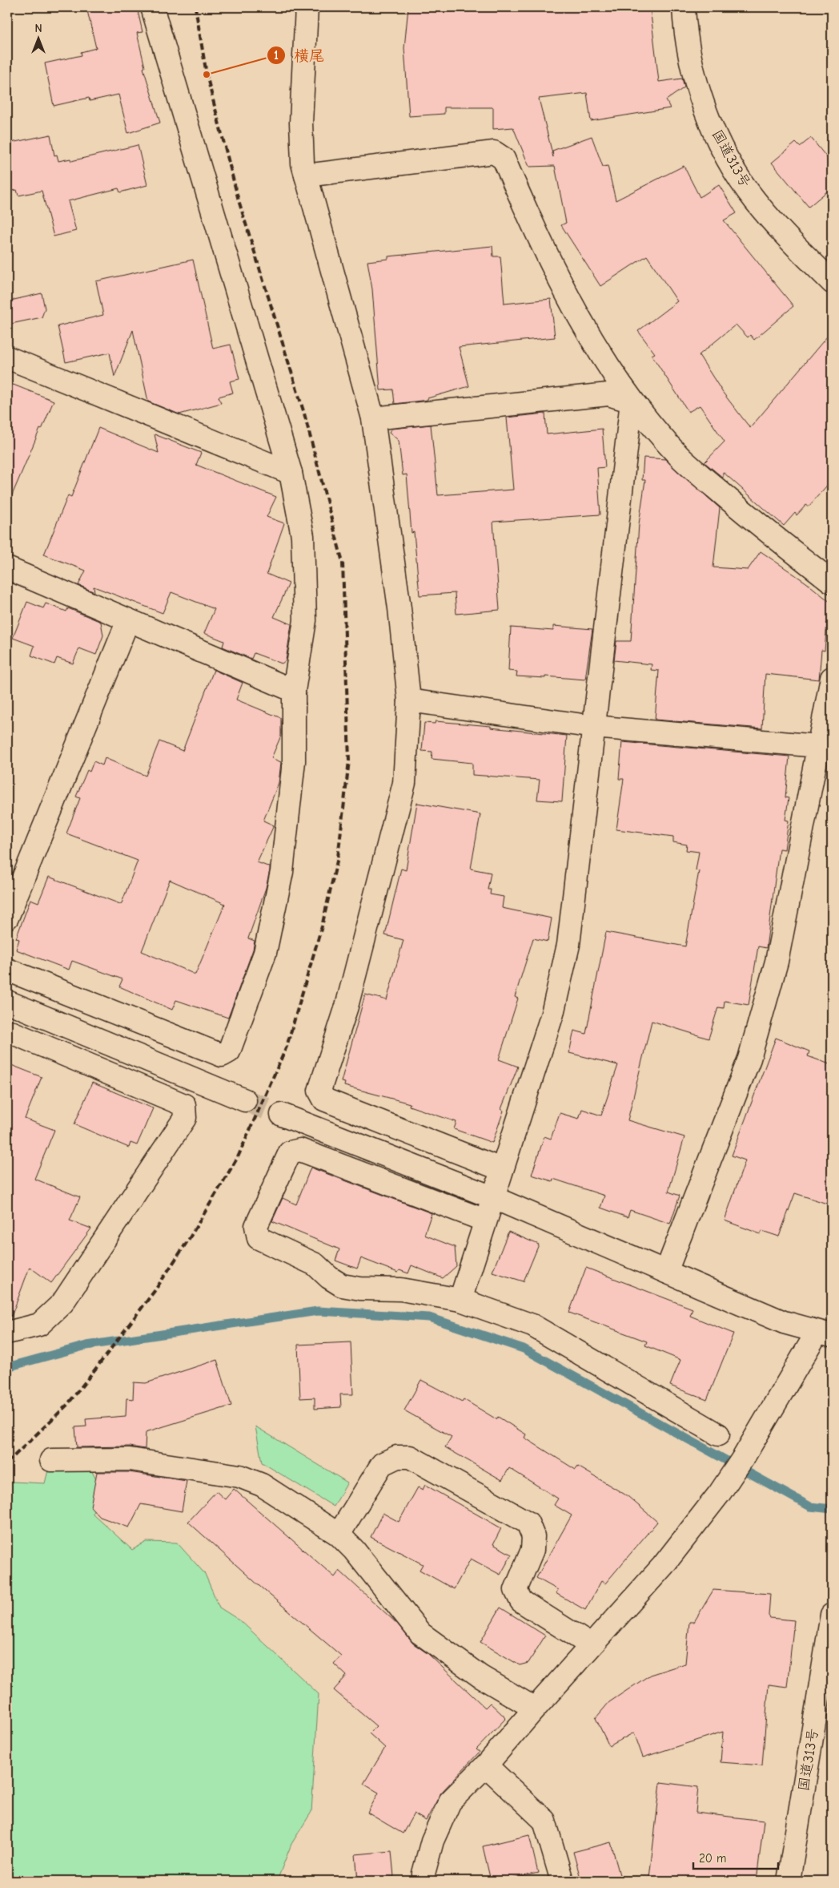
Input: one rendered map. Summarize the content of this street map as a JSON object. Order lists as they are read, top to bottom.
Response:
{
  "streets": {
    "main road": ["国道313号"]
  },
  "places": ["横尾"],
  "scale_bar": "20 m",
  "north": "top"
}
